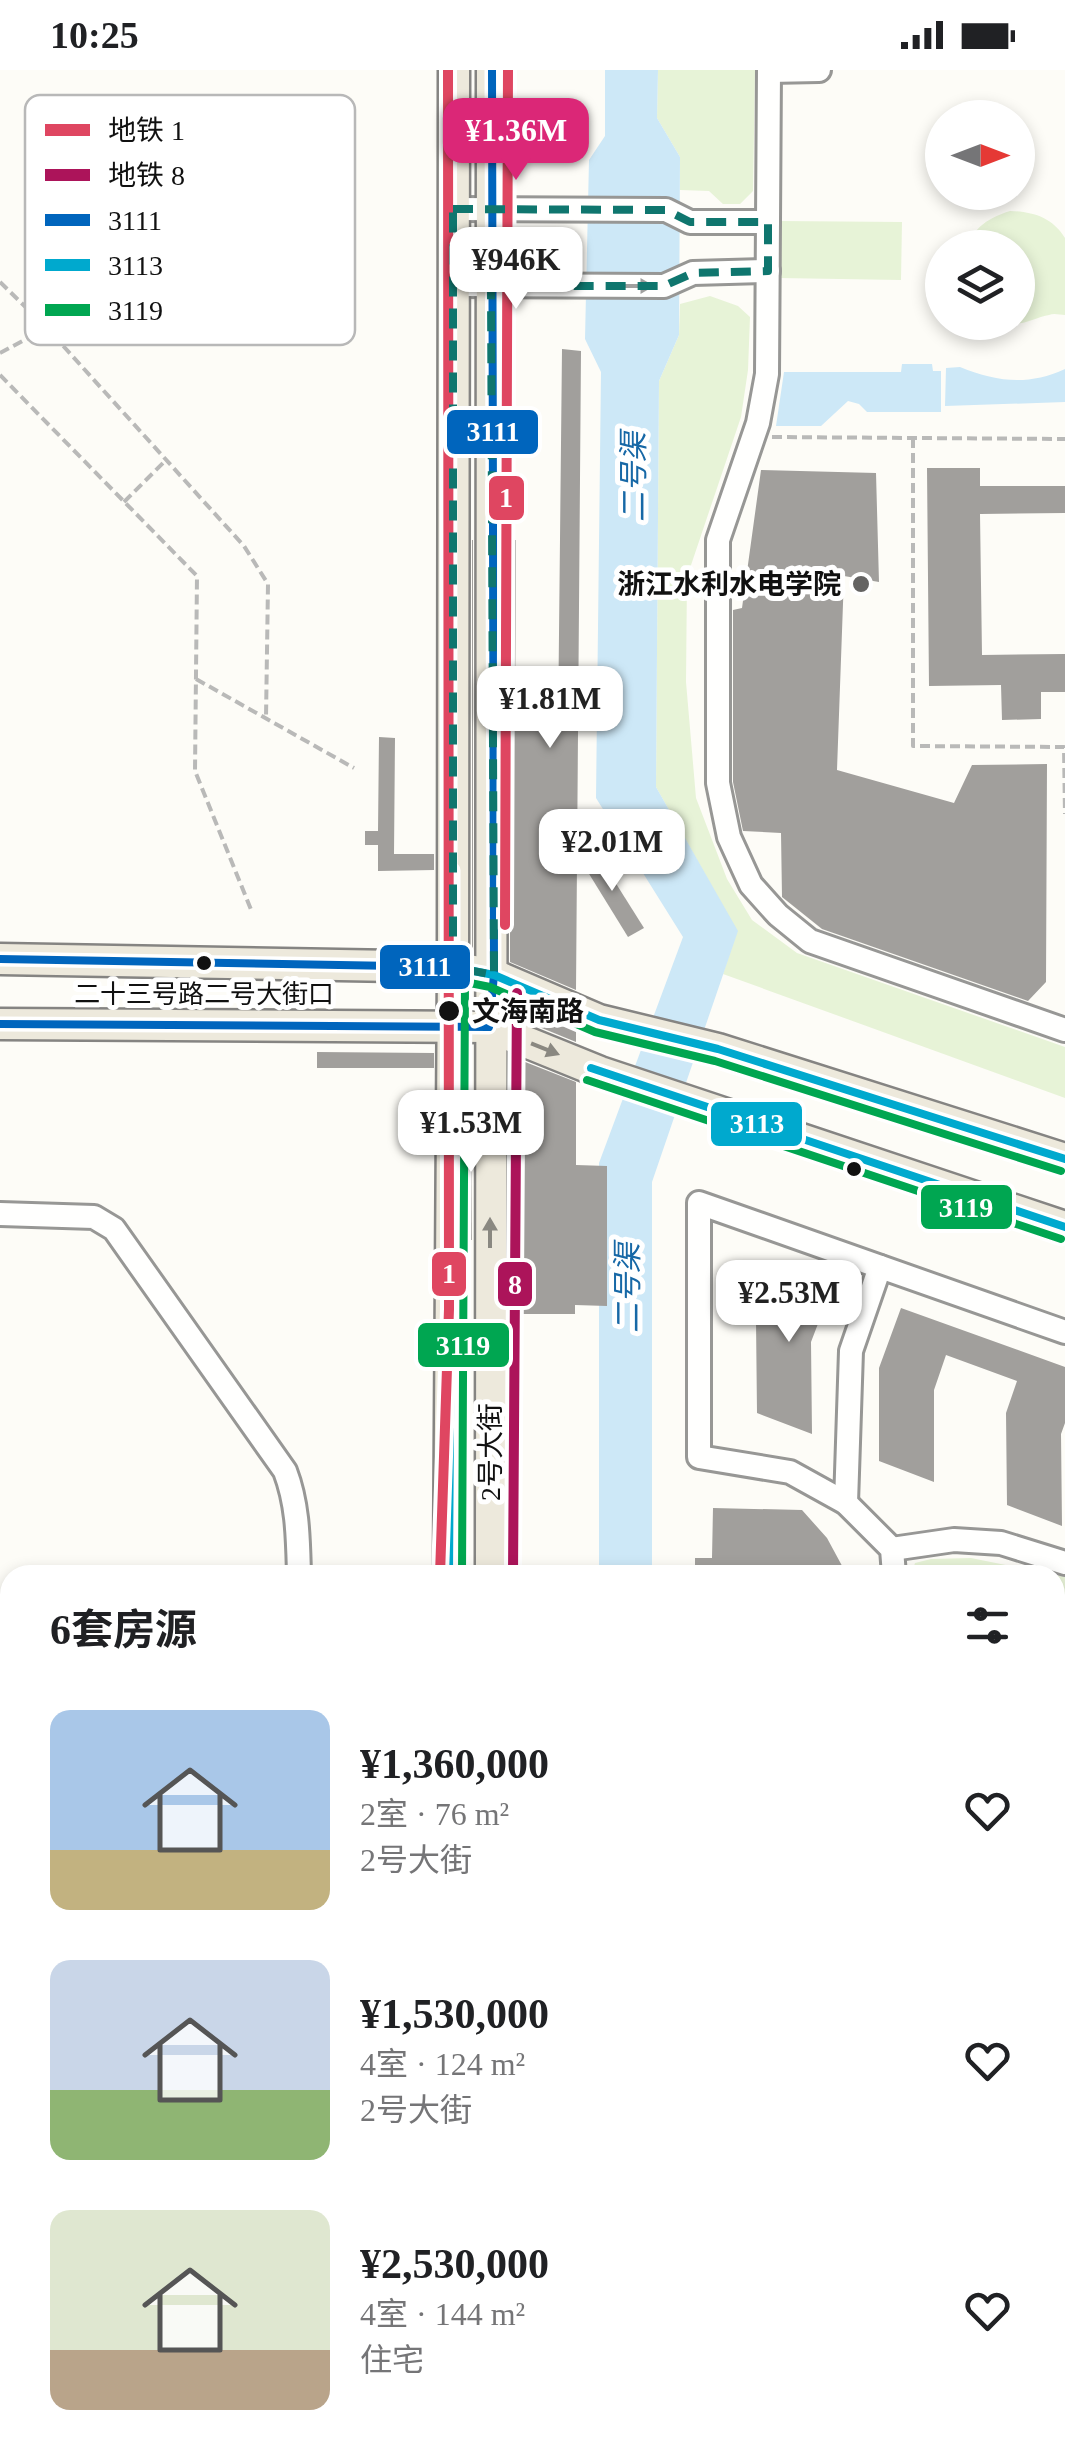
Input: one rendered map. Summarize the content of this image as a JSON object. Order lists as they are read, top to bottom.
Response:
{
  "streets": {
    "main road": ["2号大街"]
  },
  "water": ["二号渠"],
  "places": ["浙江水利水电学院", "二十三号路二号大街口", "文海南路"],
  "lines": [
    "metro line 1",
    "transit line 3111",
    "transit line 3113",
    "transit line 3119",
    "metro line 8"
  ],
  "legend": [
    "地铁 1",
    "地铁 8",
    "3111",
    "3113",
    "3119"
  ],
  "north": "right",
  "page": {
    "status": "10:25",
    "price": [
      "¥1.36M",
      "¥946K",
      "¥1.81M",
      "¥2.01M",
      "¥1.53M",
      "¥2.53M"
    ],
    "heading": "6套房源",
    "list": [
      {
        "name": "¥1,360,000",
        "note": "2室 · 76 m² · 2号大街"
      },
      {
        "name": "¥1,530,000",
        "note": "4室 · 124 m² · 2号大街"
      },
      {
        "name": "¥2,530,000",
        "note": "4室 · 144 m² · 住宅"
      }
    ]
  }
}
